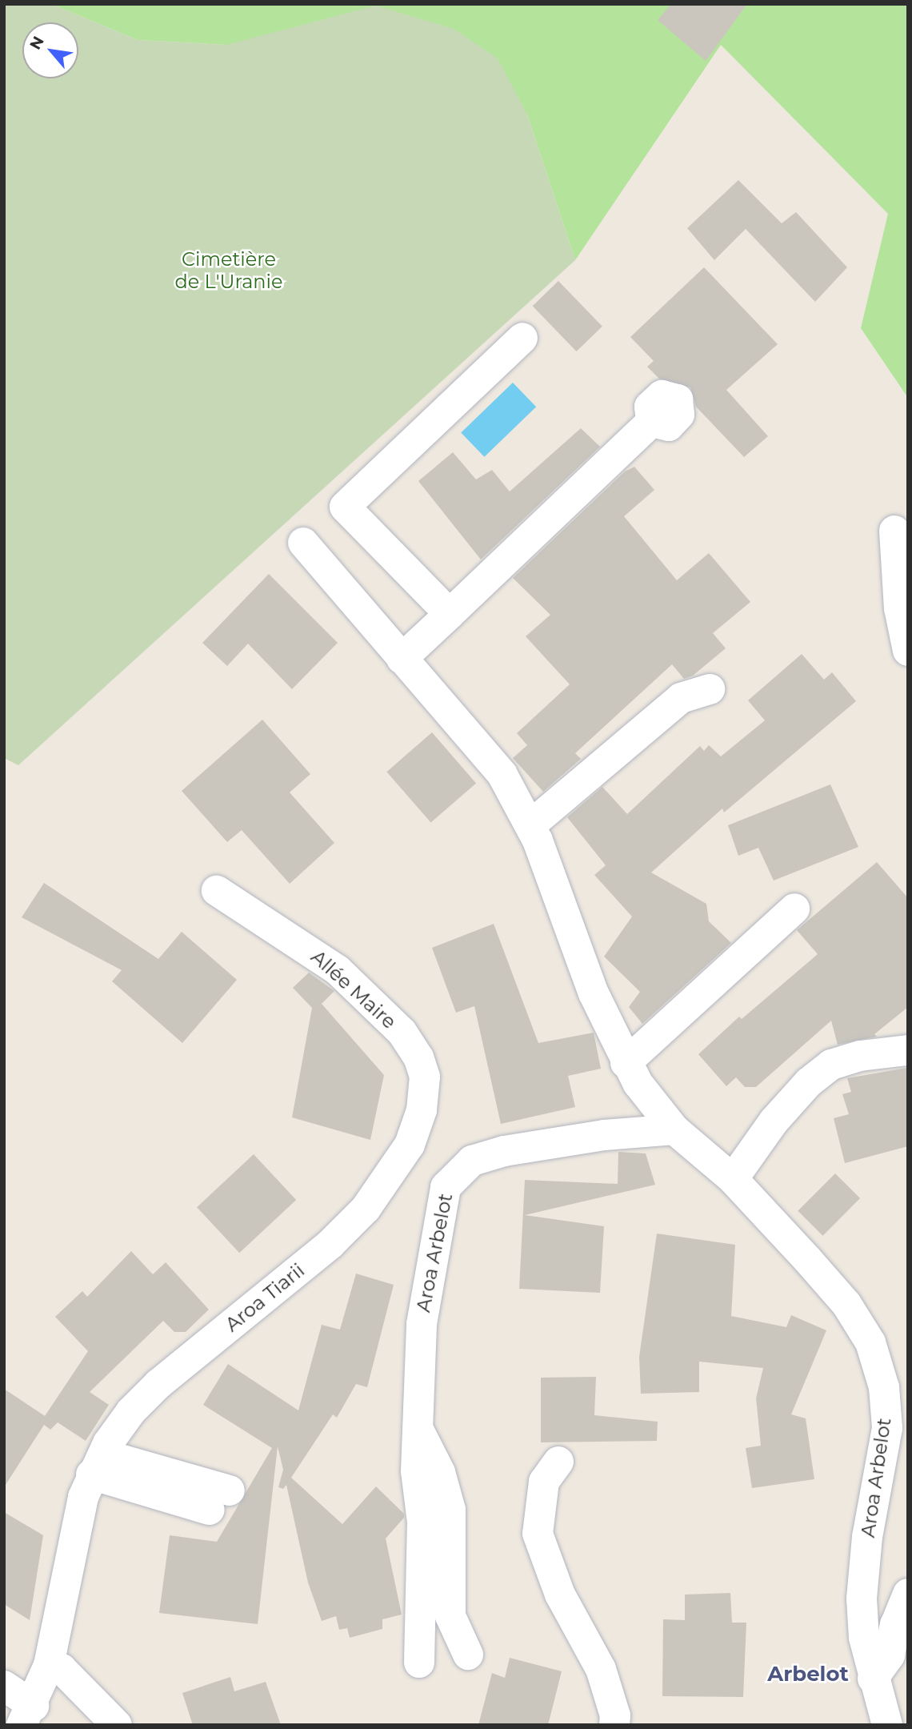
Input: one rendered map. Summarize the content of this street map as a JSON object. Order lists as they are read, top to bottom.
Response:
{
  "streets": {
    "street": ["Allée Maire", "Aroa Arbelot", "Aroa Tiarii"]
  },
  "crossings": [
    ["Allée Maire", "Aroa Tiarii"]
  ],
  "districts": ["Arbelot"],
  "parks": ["Cimetière de L'Uranie"],
  "north": "top left"
}
